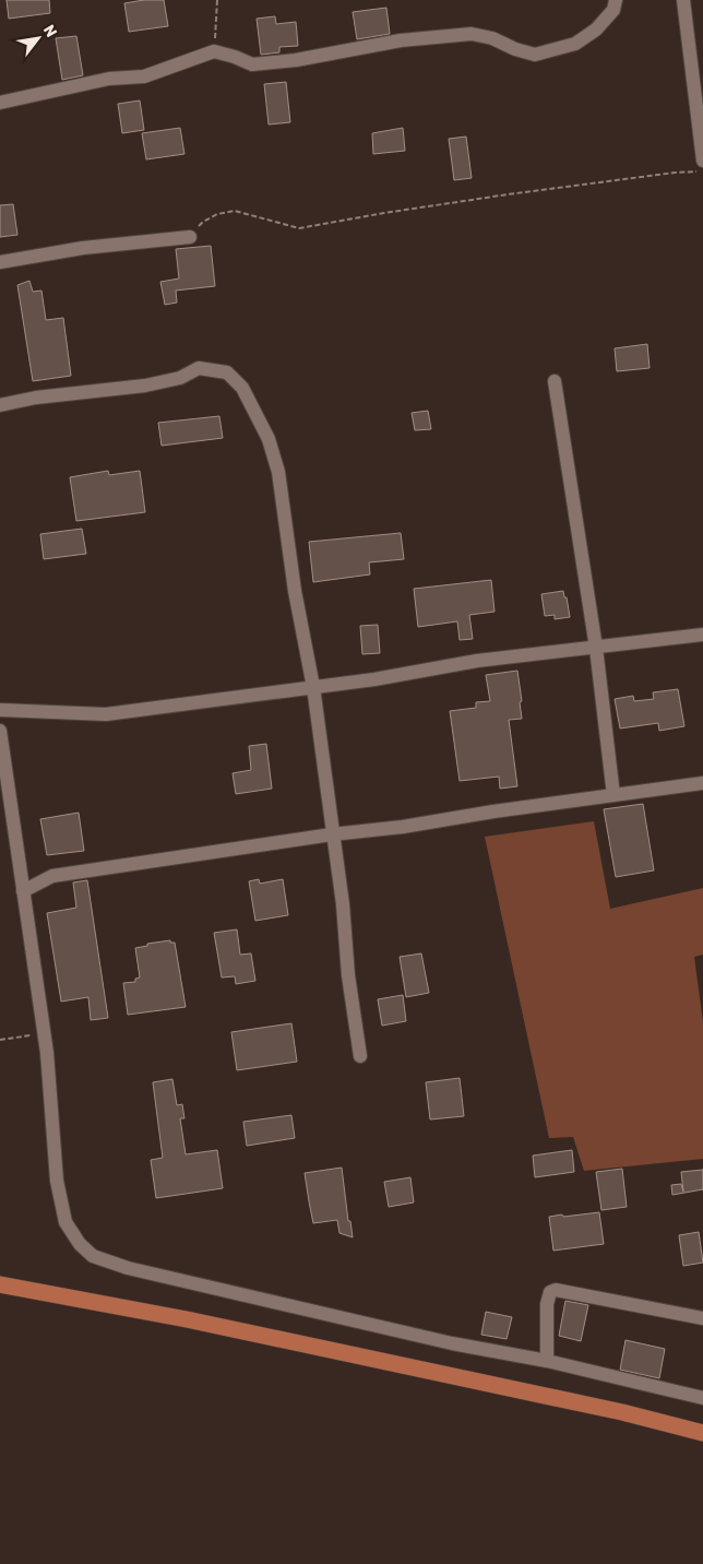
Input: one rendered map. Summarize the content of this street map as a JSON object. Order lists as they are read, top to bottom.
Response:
{
  "north": "top right"
}
